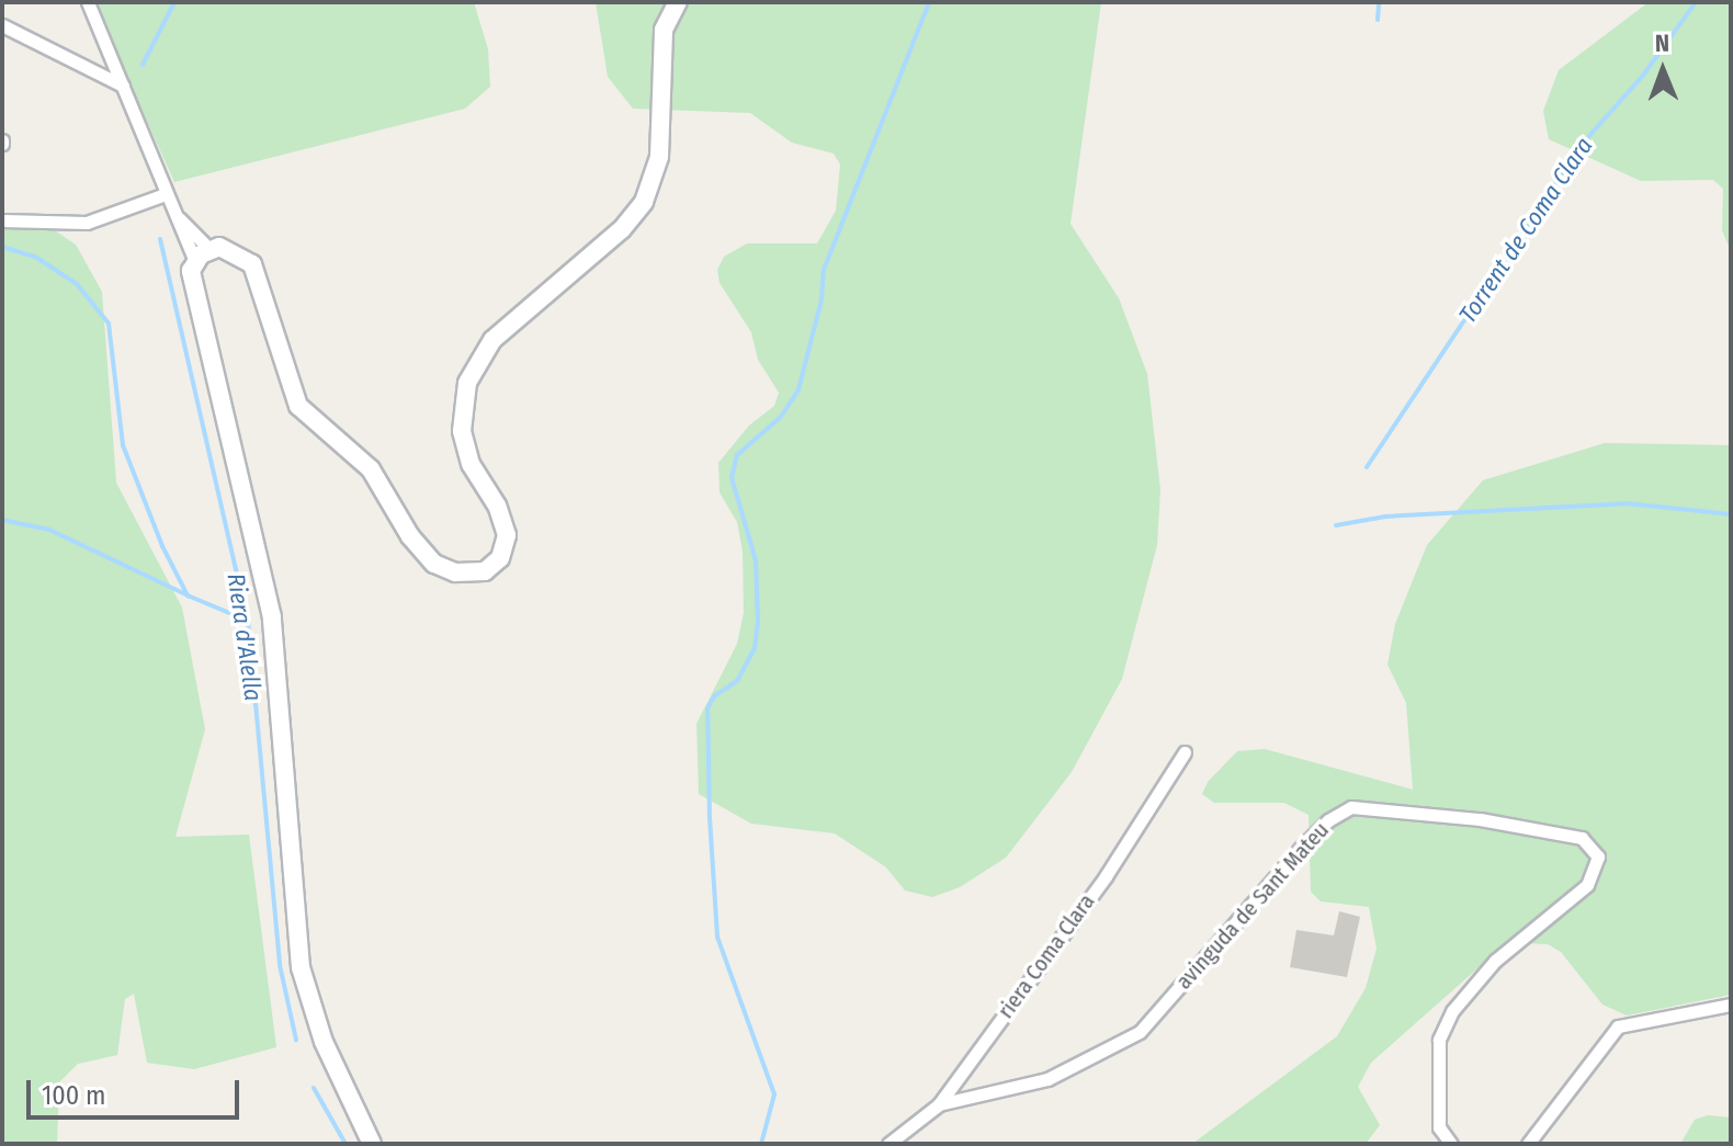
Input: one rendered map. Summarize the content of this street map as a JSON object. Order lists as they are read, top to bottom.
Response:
{
  "streets": {
    "street": ["avinguda de Sant Mateu", "riera Coma Clara"]
  },
  "crossings": [
    ["avinguda de Sant Mateu", "riera Coma Clara"]
  ],
  "water": ["Torrent de Coma Clara", "Riera d'Alella"],
  "scale_bar": "100 m",
  "north": "top"
}
